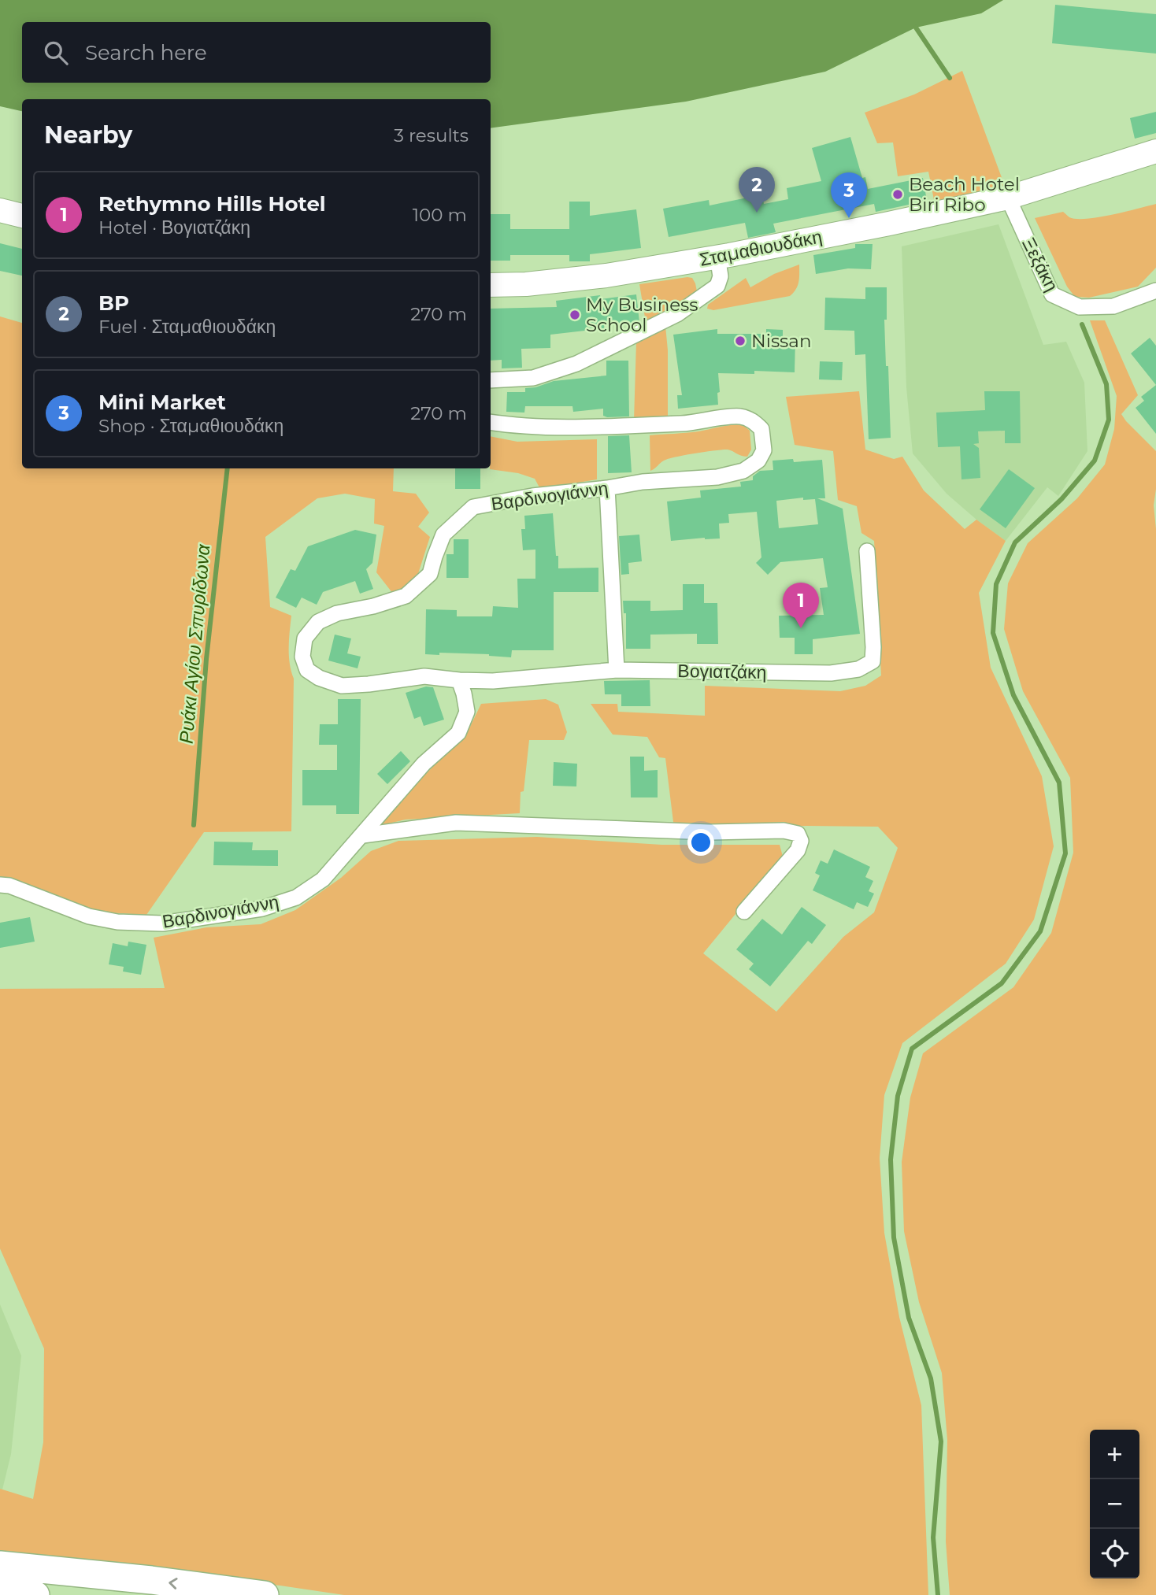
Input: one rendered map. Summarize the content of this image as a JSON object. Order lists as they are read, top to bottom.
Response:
{
  "streets": {
    "main road": ["Σταμαθιουδάκη"],
    "street": ["Ξεξάκη", "Βαρδινογιάννη", "Βογιατζάκη"]
  },
  "crossings": [
    ["Σταμαθιουδάκη", "Ξεξάκη"],
    ["Βαρδινογιάννη", "Βογιατζάκη"]
  ],
  "water": ["Ρυάκι Αγίου Σπυρίδωνα"],
  "places": ["Beach Hotel Biri Ribo", "My Business School", "Nissan"],
  "page": {
    "search": "Search here",
    "heading": ["Nearby", "3 results"],
    "pins": ["2", "3", "1"],
    "list": [
      {
        "mark": "1",
        "name": "Rethymno Hills Hotel",
        "note": "Hotel · Βογιατζάκη",
        "value": "100 m"
      },
      {
        "mark": "2",
        "name": "BP",
        "note": "Fuel · Σταμαθιουδάκη",
        "value": "270 m"
      },
      {
        "mark": "3",
        "name": "Mini Market",
        "note": "Shop · Σταμαθιουδάκη",
        "value": "270 m"
      }
    ],
    "map_buttons": ["+", "−"]
  }
}
